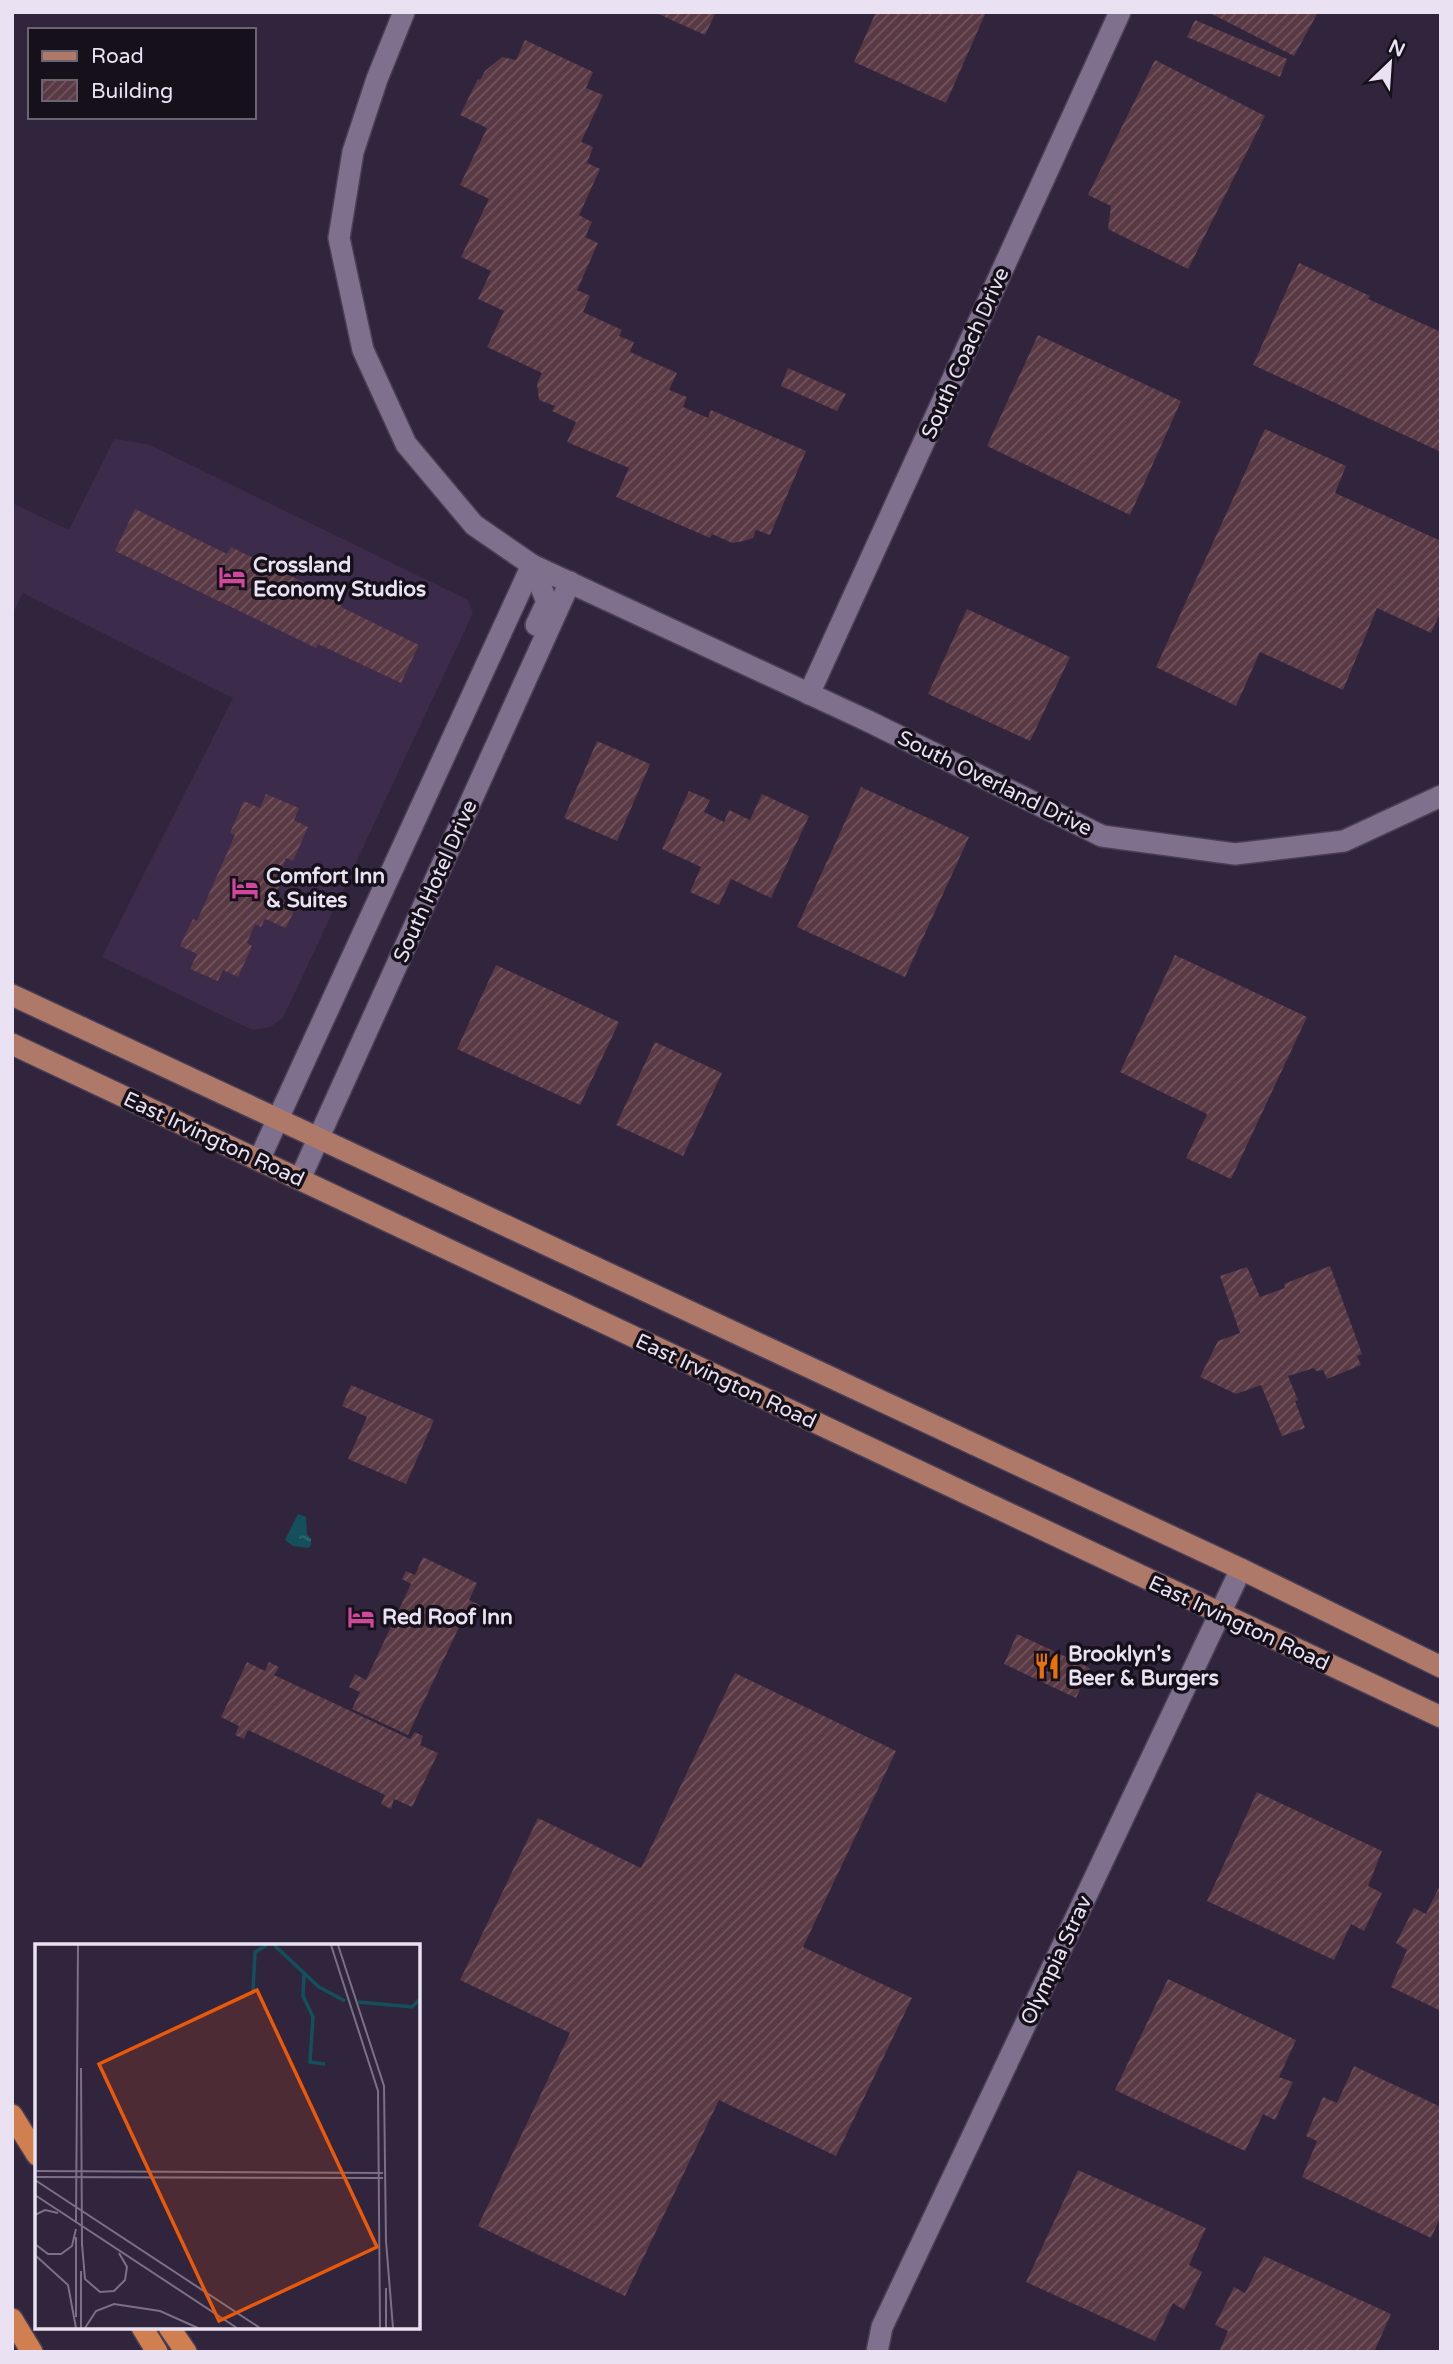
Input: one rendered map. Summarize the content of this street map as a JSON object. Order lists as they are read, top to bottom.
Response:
{
  "streets": {
    "main road": ["East Irvington Road"],
    "street": [
      "South Coach Drive",
      "South Overland Drive",
      "South Hotel Drive",
      "Olympia Strav"
    ]
  },
  "crossings": [
    ["South Coach Drive", "South Overland Drive"],
    ["South Overland Drive", "South Hotel Drive"],
    ["South Hotel Drive", "East Irvington Road"],
    ["East Irvington Road", "Olympia Strav"]
  ],
  "places": {
    "hotel": ["Crossland Economy Studios", "Comfort Inn & Suites", "Red Roof Inn"],
    "restaurant": ["Brooklyn's Beer & Burgers"]
  },
  "legend": ["Road", "Building"],
  "north": "top right"
}
